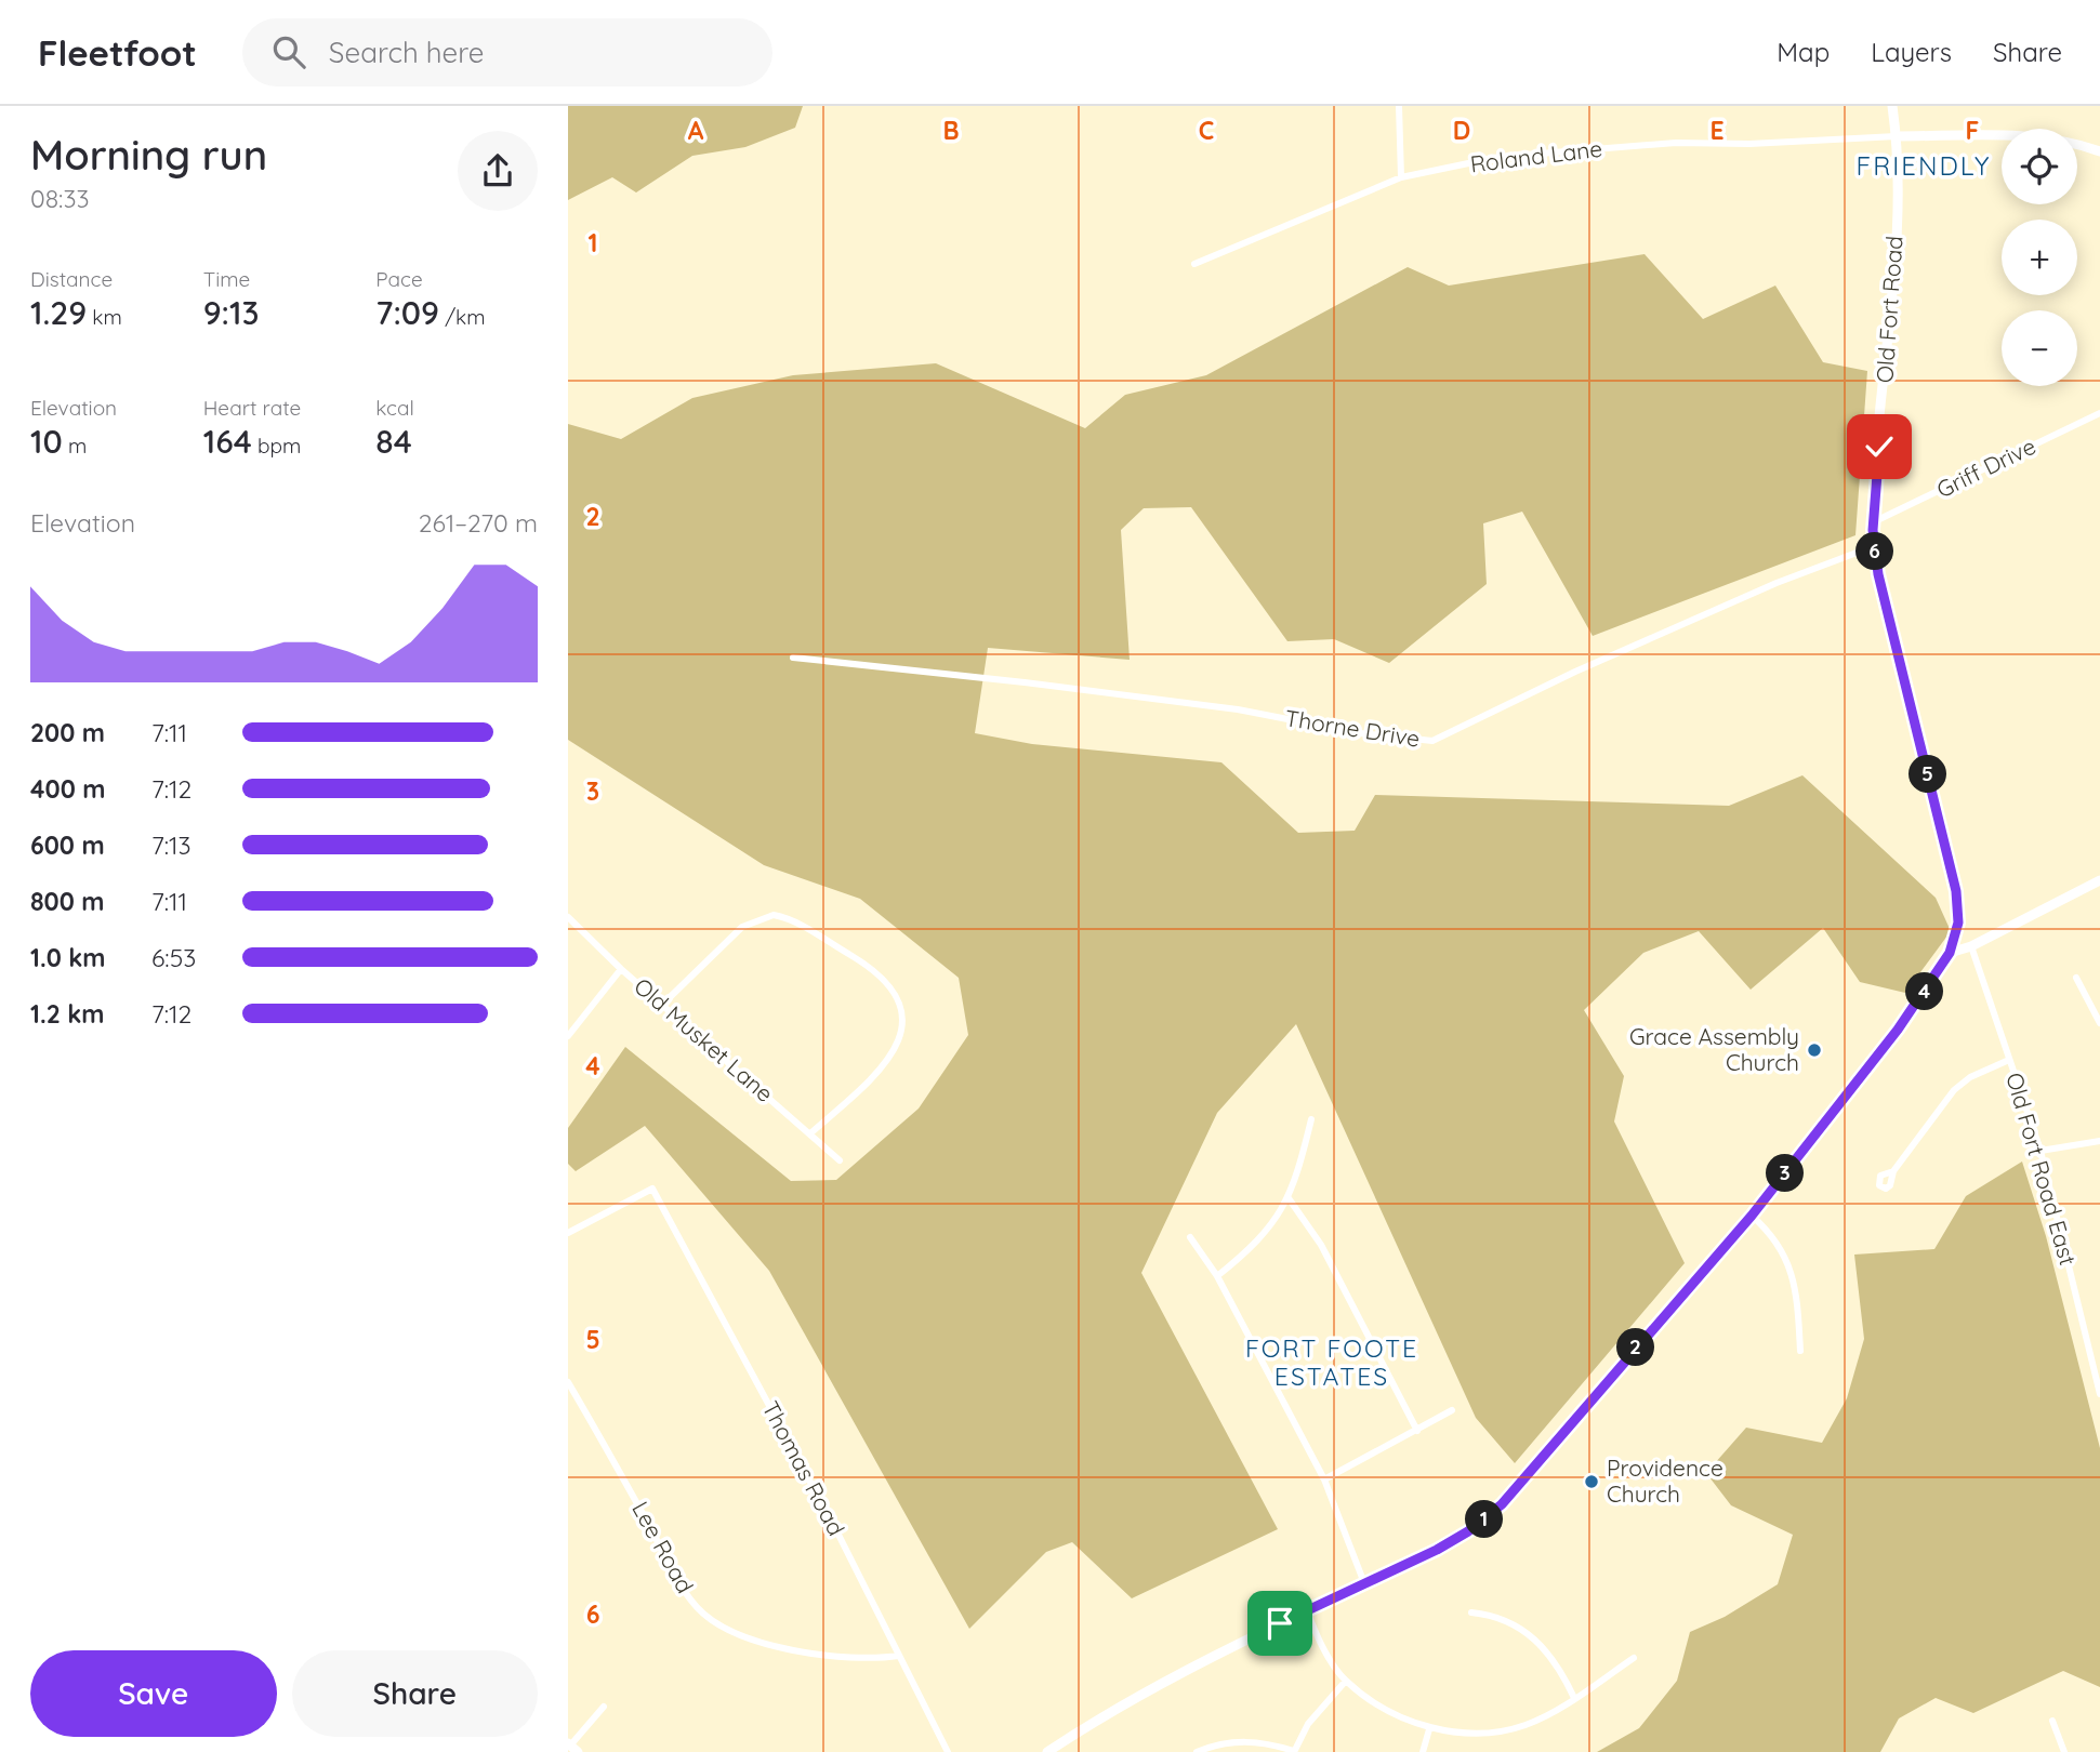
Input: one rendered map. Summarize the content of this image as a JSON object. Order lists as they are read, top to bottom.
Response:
{
  "streets": {
    "main road": ["Old Fort Road"],
    "street": [
      "Roland Lane",
      "Griff Drive",
      "Thorne Drive",
      "Old Musket Lane",
      "Old Fort Road East",
      "Thomas Road",
      "Lee Road"
    ]
  },
  "crossings": [
    ["Roland Lane", "Old Fort Road"],
    ["Old Fort Road", "Griff Drive"],
    ["Old Fort Road", "Thorne Drive"],
    ["Thomas Road", "Lee Road"]
  ],
  "districts": ["FRIENDLY", "FORT FOOTE ESTATES"],
  "places": ["Grace Assembly Church", "Providence Church"],
  "page": {
    "header": "Fleetfoot",
    "search": "Search here",
    "nav": ["Map", "Layers", "Share"],
    "heading": ["Morning run", "08:33"],
    "map_buttons": ["+", "−"],
    "stats": [
      ["Distance", "1.29 km"],
      ["Time", "9:13"],
      ["Pace", "7:09 /km"],
      ["Elevation", "10 m"],
      ["Heart rate", "164 bpm"],
      ["kcal", "84"]
    ],
    "chart": ["Elevation", "261–270 m"],
    "pins": [
      "6",
      "5",
      "4",
      "3",
      "2",
      "1"
    ],
    "list": [
      {
        "name": "200 m",
        "note": "7:11"
      },
      {
        "name": "400 m",
        "note": "7:12"
      },
      {
        "name": "600 m",
        "note": "7:13"
      },
      {
        "name": "800 m",
        "note": "7:11"
      },
      {
        "name": "1.0 km",
        "note": "6:53"
      },
      {
        "name": "1.2 km",
        "note": "7:12"
      }
    ],
    "buttons": ["Save", "Share"]
  },
  "grid": {
    "columns": [
      "A",
      "B",
      "C",
      "D",
      "E",
      "F"
    ],
    "rows": [
      "1",
      "2",
      "3",
      "4",
      "5",
      "6"
    ]
  }
}
